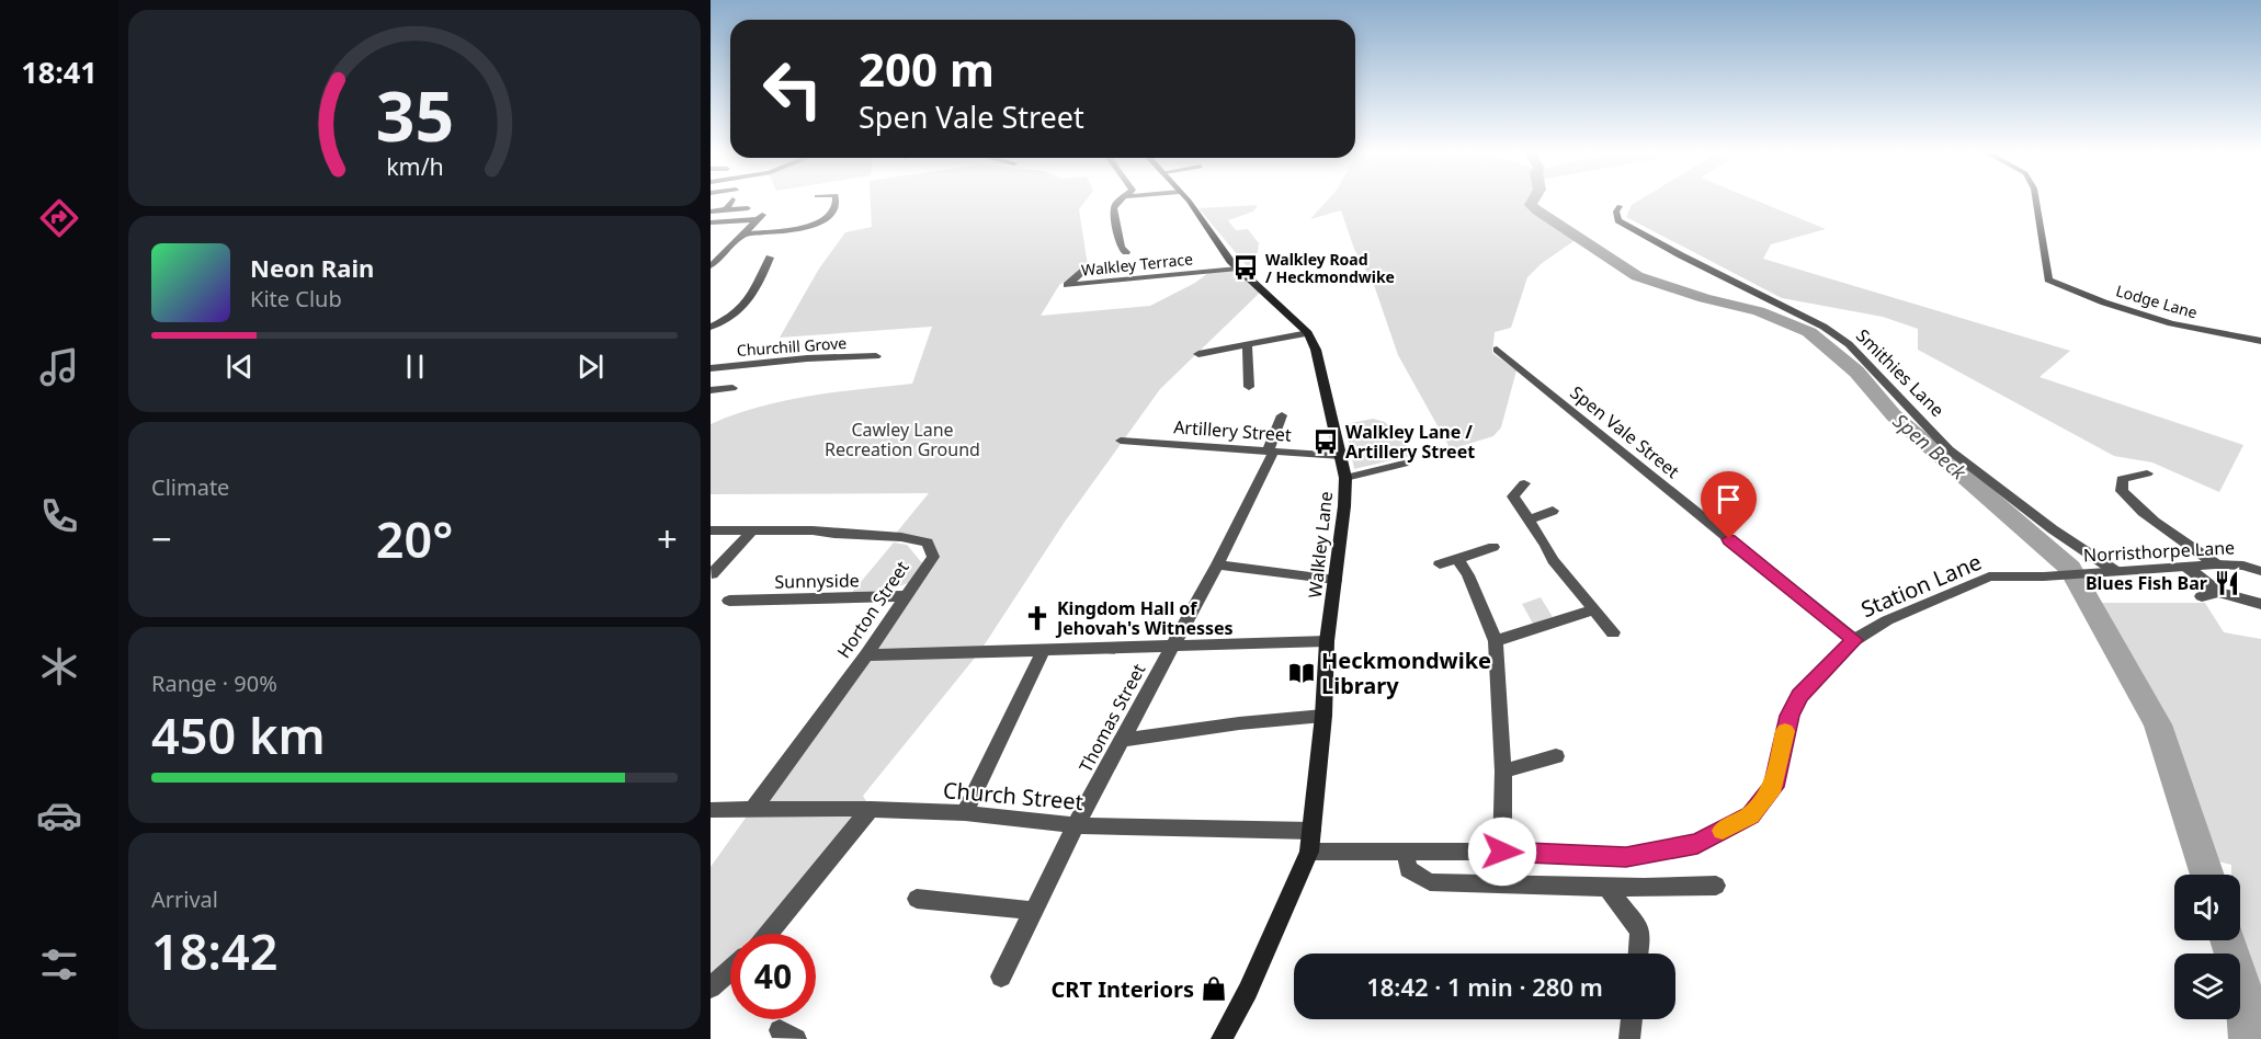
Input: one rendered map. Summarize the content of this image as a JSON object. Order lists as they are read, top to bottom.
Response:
{
  "streets": {
    "main road": ["Walkley Lane"],
    "street": [
      "Walkley Terrace",
      "Lodge Lane",
      "Churchill Grove",
      "Smithies Lane",
      "Artillery Street",
      "Spen Vale Street",
      "Norristhorpe Lane",
      "Sunnyside",
      "Station Lane",
      "Horton Street",
      "Thomas Street",
      "Church Street"
    ]
  },
  "crossings": [
    ["Walkley Terrace", "Walkley Lane"],
    ["Smithies Lane", "Norristhorpe Lane"],
    ["Artillery Street", "Walkley Lane"],
    ["Artillery Street", "Thomas Street"],
    ["Spen Vale Street", "Station Lane"],
    ["Walkley Lane", "Church Street"],
    ["Norristhorpe Lane", "Station Lane"],
    ["Sunnyside", "Horton Street"],
    ["Station Lane", "Church Street"],
    ["Horton Street", "Church Street"],
    ["Thomas Street", "Church Street"]
  ],
  "water": ["Spen Beck"],
  "parks": ["Cawley Lane Recreation Ground"],
  "places": {
    "bus stop": ["Walkley Road / Heckmondwike", "Walkley Lane / Artillery Street"],
    "restaurant": ["Blues Fish Bar"],
    "church": ["Kingdom Hall of Jehovah's Witnesses"],
    "library": ["Heckmondwike Library"],
    "shop": ["CRT Interiors"]
  },
  "page": {
    "tabs": "18:41",
    "turn": ["200 m", "Spen Vale Street"],
    "song": ["Neon Rain", "Kite Club"],
    "tile": [
      "Climate",
      ["Range · 90%", "450 km"],
      ["Arrival", "18:42"]
    ],
    "heat": ["−", "20°", "+"],
    "limit": "40",
    "trip": "18:42 · 1 min · 280 m",
    "gauge": ["35", "km/h"]
  }
}
